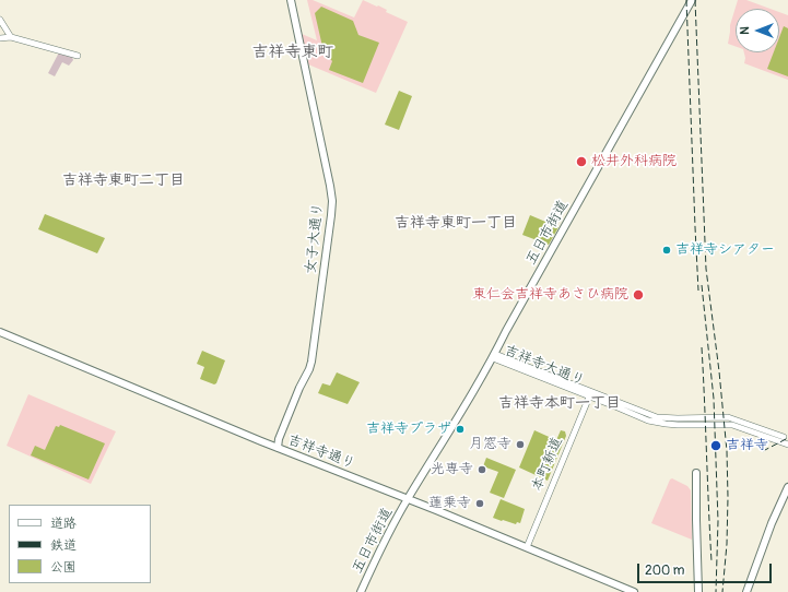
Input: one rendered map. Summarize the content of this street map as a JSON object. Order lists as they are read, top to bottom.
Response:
{
  "streets": {
    "main road": ["五日市街道", "女子大通り", "吉祥寺通り"],
    "street": ["吉祥寺大通り", "本町新道"]
  },
  "crossings": [
    ["五日市街道", "吉祥寺大通り"],
    ["五日市街道", "吉祥寺通り"],
    ["女子大通り", "吉祥寺通り"],
    ["吉祥寺大通り", "本町新道"],
    ["吉祥寺通り", "本町新道"]
  ],
  "districts": [
    "吉祥寺東町",
    "吉祥寺東町二丁目",
    "吉祥寺東町一丁目",
    "吉祥寺本町一丁目"
  ],
  "places": [
    "松井外科病院",
    "吉祥寺シアター",
    "東仁会吉祥寺あさひ病院",
    "吉祥寺プラザ",
    "月窓寺",
    "吉祥寺",
    "光専寺",
    "蓮乗寺"
  ],
  "legend": ["道路", "鉄道", "公園"],
  "scale_bar": "200 m",
  "north": "left"
}
